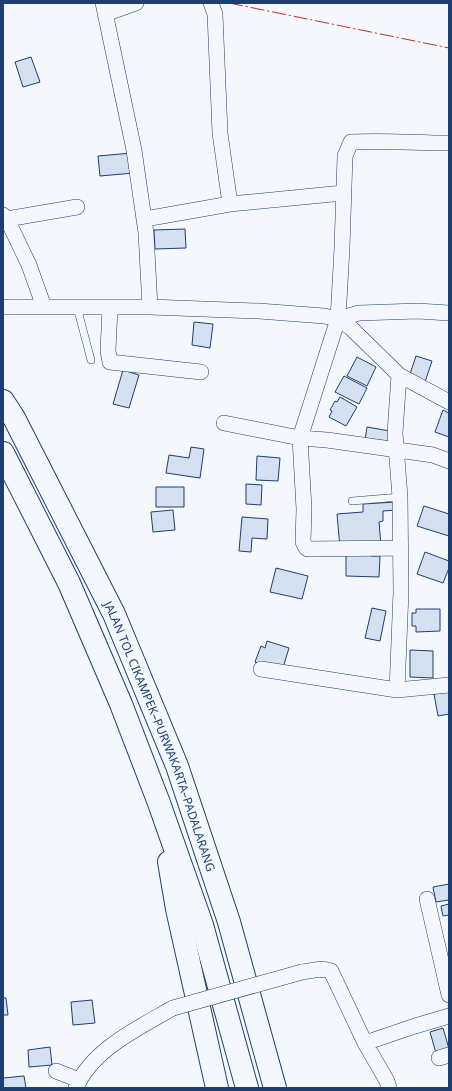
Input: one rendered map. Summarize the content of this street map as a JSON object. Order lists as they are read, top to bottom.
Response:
{
  "streets": {
    "highway": ["JALAN TOL CIKAMPEK–PURWAKARTA–PADALARANG"]
  }
}
